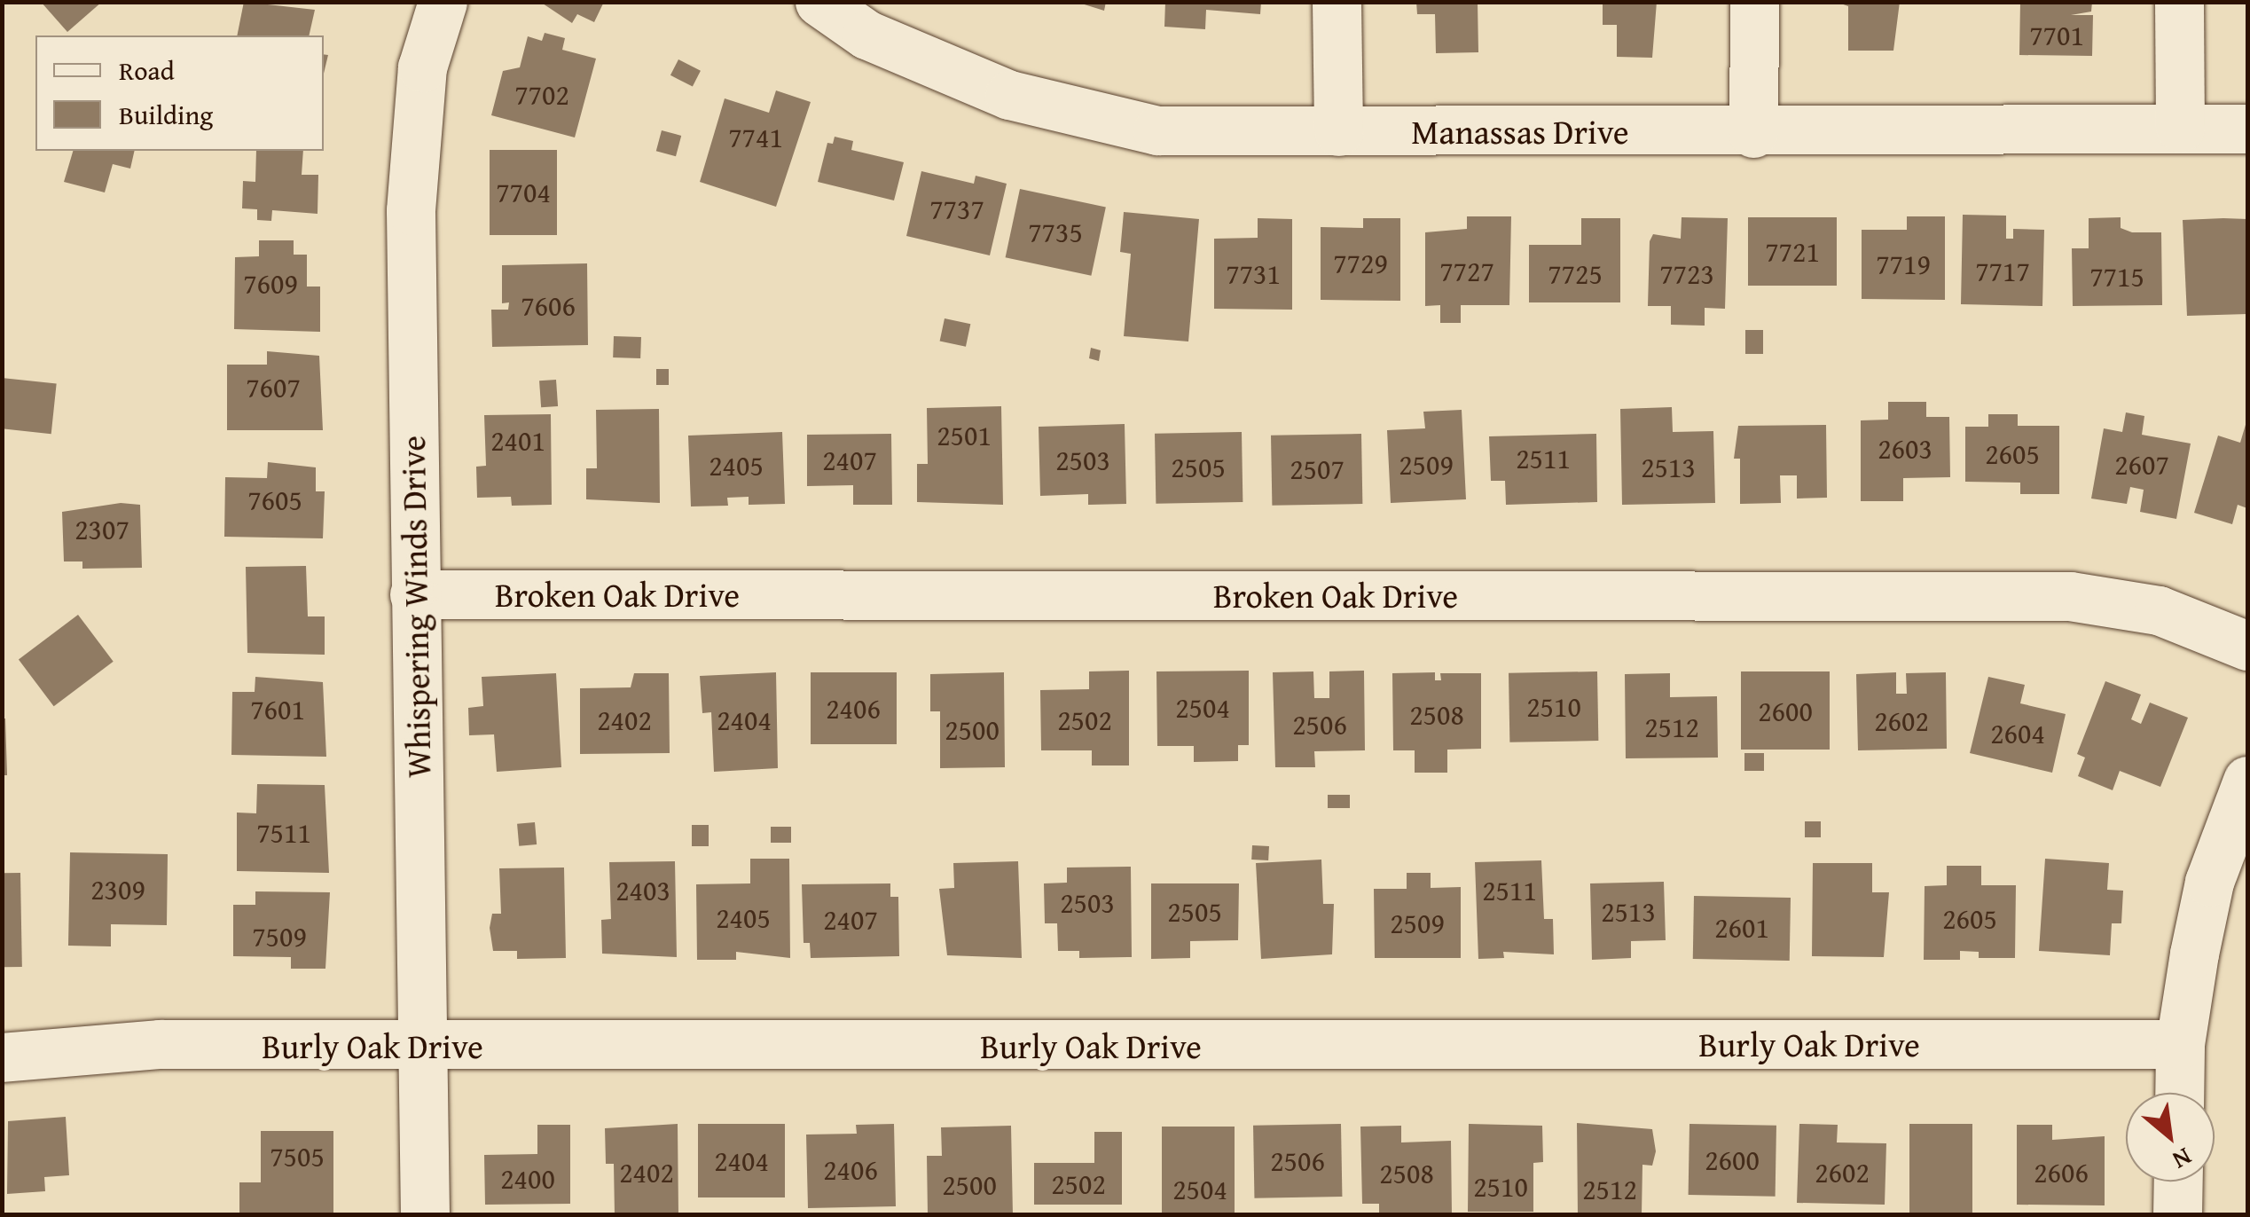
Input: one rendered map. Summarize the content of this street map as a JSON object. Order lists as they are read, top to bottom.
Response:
{
  "streets": {
    "street": [
      "Manassas Drive",
      "Broken Oak Drive",
      "Whispering Winds Drive",
      "Burly Oak Drive"
    ]
  },
  "crossings": [
    ["Broken Oak Drive", "Whispering Winds Drive"],
    ["Whispering Winds Drive", "Burly Oak Drive"]
  ],
  "house_numbers": [
    "7701",
    "7702",
    "7741",
    "7704",
    "7737",
    "7735",
    "7721",
    "7729",
    "7719",
    "7727",
    "7717",
    "7731",
    "7725",
    "7723",
    "7715",
    "7609",
    "7606",
    "7607",
    "2501",
    "2401",
    "2603",
    "2605",
    "2511",
    "2407",
    "2503",
    "2509",
    "2607",
    "2405",
    "2505",
    "2513",
    "2507",
    "7605",
    "2307",
    "2510",
    "2504",
    "2406",
    "7601",
    "2600",
    "2508",
    "2402",
    "2404",
    "2502",
    "2602",
    "2506",
    "2512",
    "2500",
    "2604",
    "7511",
    "2309",
    "2403",
    "2511",
    "2503",
    "2505",
    "2513",
    "2405",
    "2605",
    "2407",
    "2509",
    "2601",
    "7509",
    "7505",
    "2600",
    "2404",
    "2506",
    "2406",
    "2402",
    "2602",
    "2606",
    "2508",
    "2400",
    "2502",
    "2500",
    "2510",
    "2504",
    "2512"
  ],
  "legend": ["Road", "Building"],
  "north": "bottom right"
}
